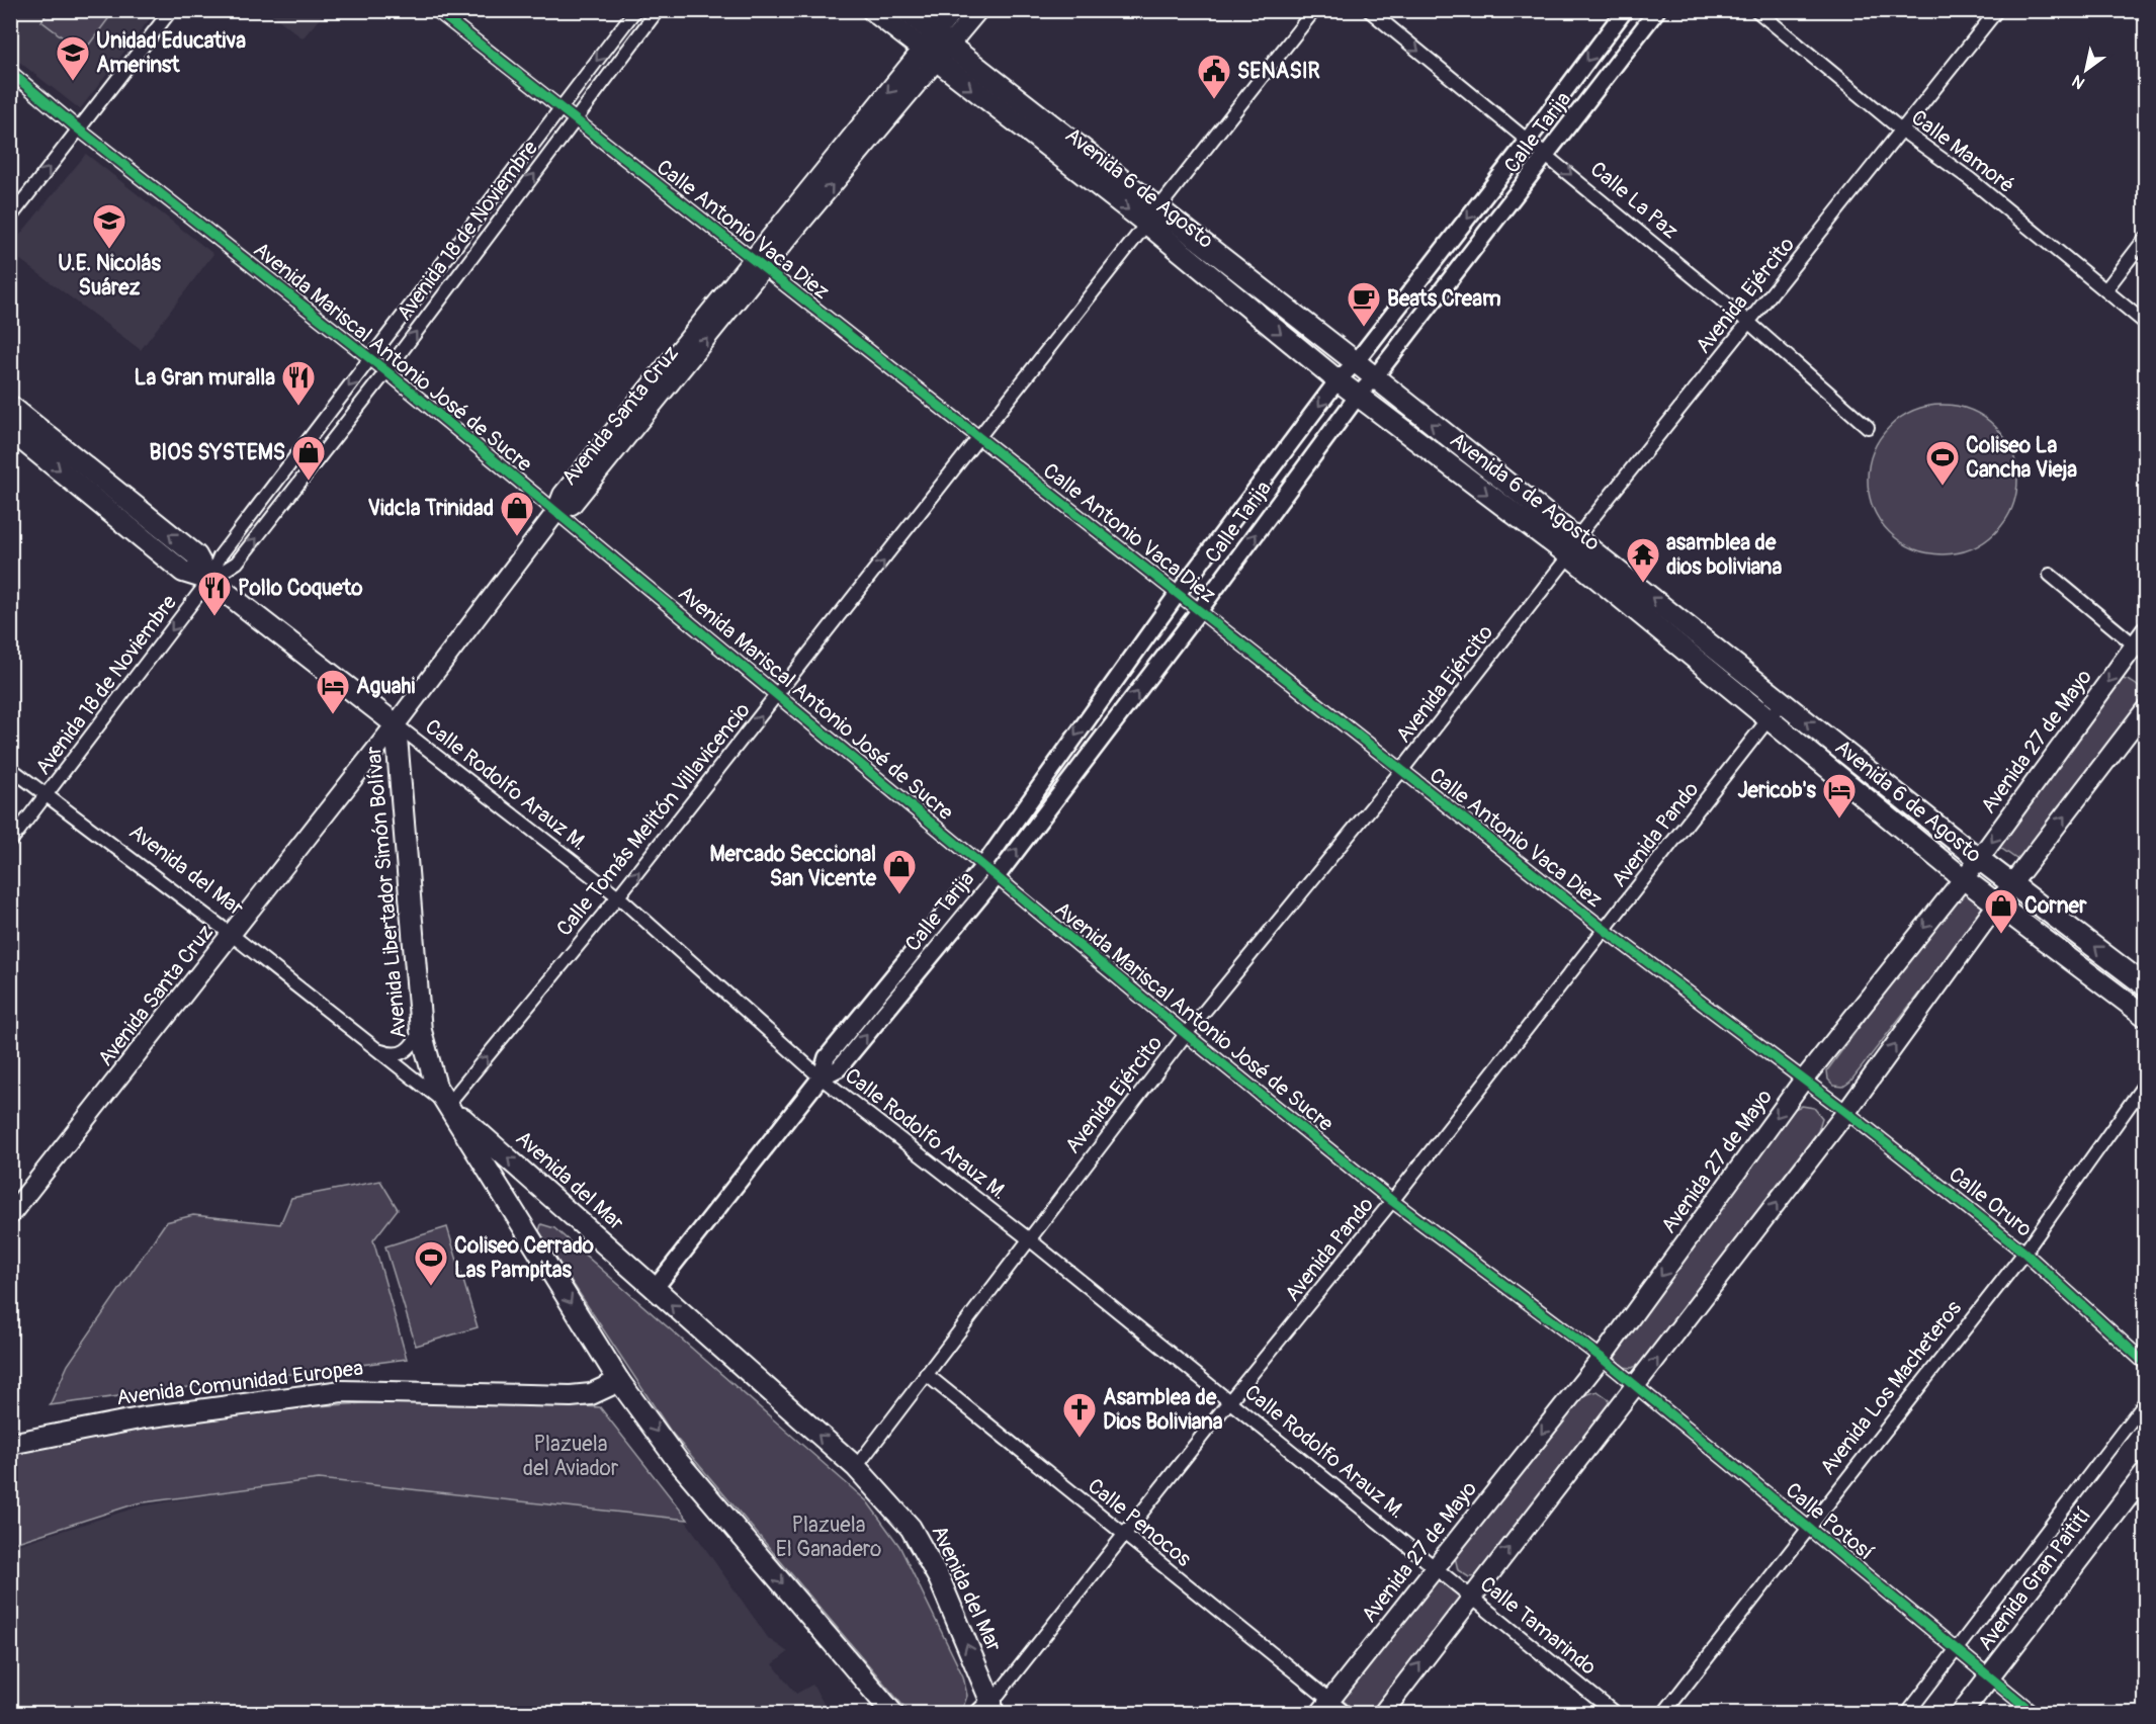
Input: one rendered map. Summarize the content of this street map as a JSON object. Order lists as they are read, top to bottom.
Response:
{
  "streets": {
    "main road": [
      "Avenida 6 de Agosto",
      "Avenida Santa Cruz",
      "Avenida 27 de Mayo",
      "Avenida del Mar",
      "Avenida Libertador Simón Bolívar",
      "Avenida Comunidad Europea",
      "Avenida Gran Paitití"
    ],
    "street": [
      "Calle Tarija",
      "Calle Mamoré",
      "Calle La Paz",
      "Calle Antonio Vaca Diez",
      "Avenida 18 de Noviembre",
      "Avenida Ejército",
      "Avenida Mariscal Antonio José de Sucre",
      "Calle Rodolfo Arauz M.",
      "Calle Tomás Melitón Villavicencio",
      "Avenida Pando",
      "Calle Oruro",
      "Avenida Los Macheteros",
      "Calle Potosí",
      "Calle Penocos",
      "Calle Tamarindo"
    ]
  },
  "crossings": [
    ["Calle Tarija", "Avenida 6 de Agosto"],
    ["Calle Tarija", "Calle La Paz"],
    ["Calle Tarija", "Calle Antonio Vaca Diez"],
    ["Calle Tarija", "Avenida Mariscal Antonio José de Sucre"],
    ["Calle Tarija", "Calle Rodolfo Arauz M."],
    ["Calle Tarija", "Avenida del Mar"],
    ["Calle Mamoré", "Avenida Ejército"],
    ["Avenida 6 de Agosto", "Avenida Ejército"],
    ["Avenida 6 de Agosto", "Avenida Santa Cruz"],
    ["Avenida 6 de Agosto", "Avenida 27 de Mayo"],
    ["Avenida 6 de Agosto", "Calle Tomás Melitón Villavicencio"],
    ["Avenida 6 de Agosto", "Avenida Pando"],
    ["Calle La Paz", "Avenida Ejército"],
    ["Calle Antonio Vaca Diez", "Avenida 18 de Noviembre"],
    ["Calle Antonio Vaca Diez", "Avenida Ejército"],
    ["Calle Antonio Vaca Diez", "Avenida Santa Cruz"],
    ["Calle Antonio Vaca Diez", "Avenida 27 de Mayo"],
    ["Calle Antonio Vaca Diez", "Calle Tomás Melitón Villavicencio"],
    ["Calle Antonio Vaca Diez", "Avenida Pando"],
    ["Calle Antonio Vaca Diez", "Calle Oruro"],
    ["Avenida 18 de Noviembre", "Avenida Mariscal Antonio José de Sucre"],
    ["Avenida 18 de Noviembre", "Avenida del Mar"],
    ["Avenida 18 de Noviembre", "Avenida Libertador Simón Bolívar"],
    ["Avenida Ejército", "Avenida Mariscal Antonio José de Sucre"],
    ["Avenida Ejército", "Calle Rodolfo Arauz M."],
    ["Avenida Ejército", "Avenida del Mar"],
    ["Avenida Ejército", "Calle Penocos"],
    ["Avenida Mariscal Antonio José de Sucre", "Avenida Santa Cruz"],
    ["Avenida Mariscal Antonio José de Sucre", "Avenida 27 de Mayo"],
    ["Avenida Mariscal Antonio José de Sucre", "Calle Tomás Melitón Villavicencio"],
    ["Avenida Mariscal Antonio José de Sucre", "Avenida Pando"],
    ["Avenida Mariscal Antonio José de Sucre", "Calle Potosí"],
    ["Avenida Santa Cruz", "Calle Rodolfo Arauz M."],
    ["Avenida Santa Cruz", "Avenida del Mar"],
    ["Avenida Santa Cruz", "Avenida Libertador Simón Bolívar"],
    ["Avenida 27 de Mayo", "Calle Rodolfo Arauz M."],
    ["Avenida 27 de Mayo", "Calle Oruro"],
    ["Avenida 27 de Mayo", "Calle Potosí"],
    ["Avenida 27 de Mayo", "Calle Penocos"],
    ["Avenida 27 de Mayo", "Calle Tamarindo"],
    ["Calle Rodolfo Arauz M.", "Calle Tomás Melitón Villavicencio"],
    ["Calle Rodolfo Arauz M.", "Avenida Pando"],
    ["Calle Rodolfo Arauz M.", "Avenida Libertador Simón Bolívar"],
    ["Calle Rodolfo Arauz M.", "Calle Tamarindo"],
    ["Calle Tomás Melitón Villavicencio", "Avenida del Mar"],
    ["Calle Tomás Melitón Villavicencio", "Avenida Libertador Simón Bolívar"],
    ["Avenida Pando", "Avenida del Mar"],
    ["Avenida Pando", "Calle Penocos"],
    ["Avenida del Mar", "Avenida Libertador Simón Bolívar"],
    ["Avenida Libertador Simón Bolívar", "Avenida Comunidad Europea"],
    ["Calle Oruro", "Avenida Los Macheteros"],
    ["Avenida Los Macheteros", "Calle Potosí"],
    ["Calle Potosí", "Avenida Gran Paitití"]
  ],
  "one_way": ["Calle La Paz", "Calle Tomás Melitón Villavicencio", "Avenida del Mar"],
  "parks": ["Plazuela del Aviador", "Plazuela El Ganadero"],
  "places": {
    "school or university": ["Unidad Educativa Amerinst", "U.E. Nicolás Suárez"],
    "public building": ["SENASIR"],
    "cafe": ["Beats Cream"],
    "restaurant": ["La Gran muralla", "Pollo Coqueto"],
    "shop": [
      "BIOS SYSTEMS",
      "Vidcla Trinidad",
      "Mercado Seccional San Vicente",
      "Corner"
    ],
    "sports": ["Coliseo La Cancha Vieja", "Coliseo Cerrado Las Pampitas"],
    "temple": ["asamblea de dios boliviana"],
    "hotel": ["Aguahi", "Jericob's"],
    "church": ["Asamblea de Dios Boliviana"]
  },
  "north": "bottom left"
}
